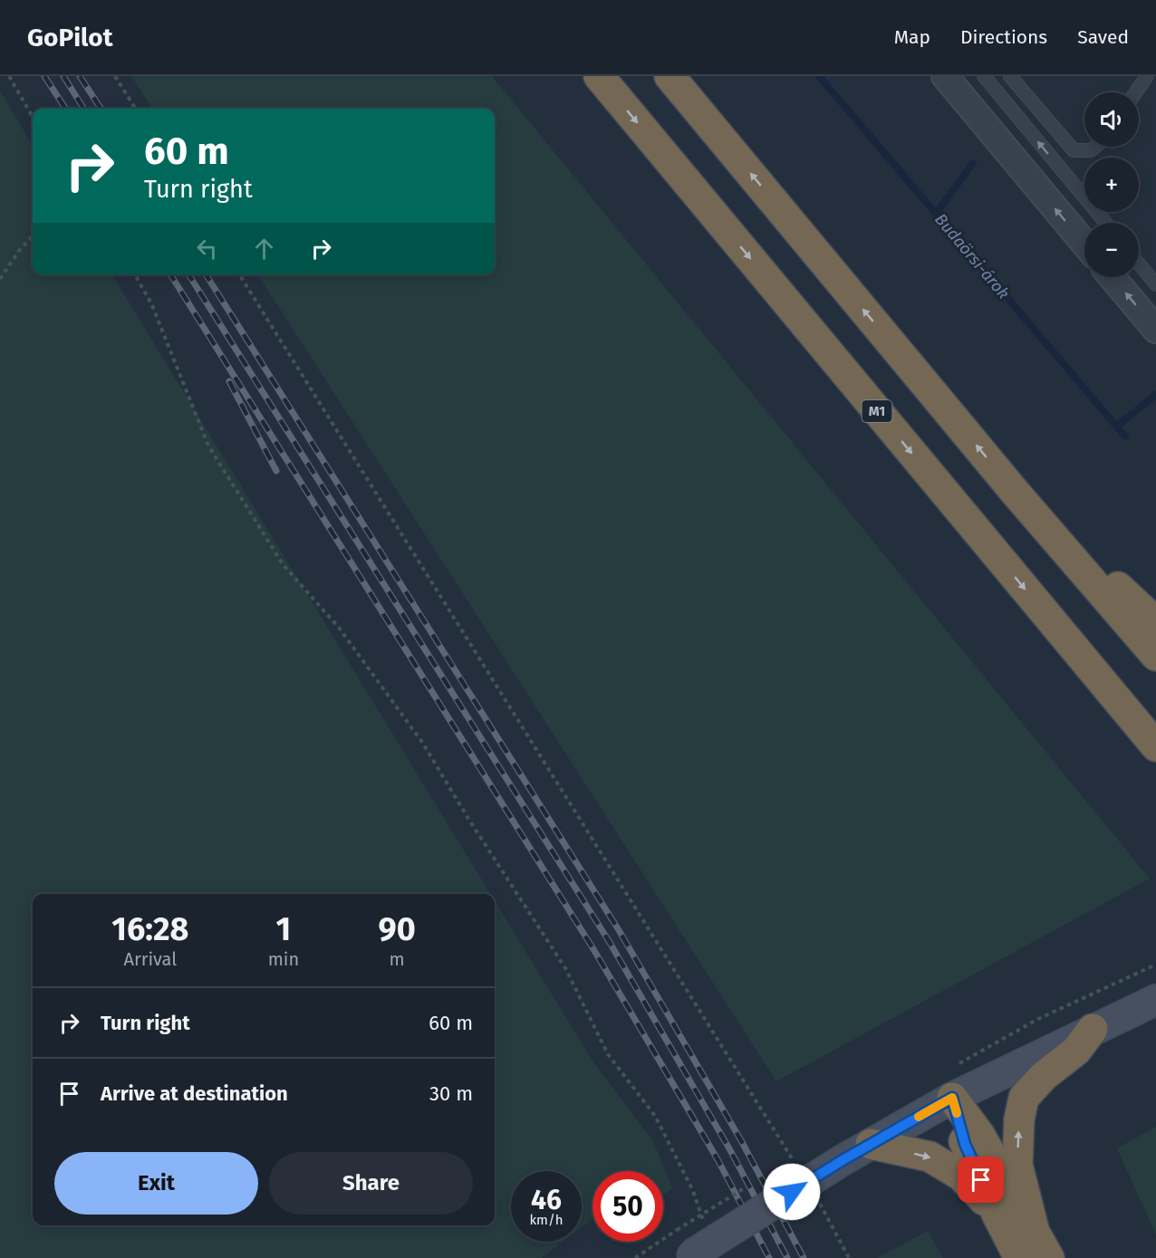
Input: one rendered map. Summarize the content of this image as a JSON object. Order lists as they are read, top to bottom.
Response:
{
  "streets": {
    "highway": ["M1"]
  },
  "water": ["Budaörsi-árok"],
  "page": {
    "header": "GoPilot",
    "nav": ["Map", "Directions", "Saved"],
    "map_buttons": ["+", "−"],
    "turn": ["60 m", "Turn right"],
    "eta": [
      "16:28",
      "Arrival",
      "1",
      "min",
      "90",
      "m"
    ],
    "list": [
      {
        "name": "Turn right",
        "value": "60 m"
      },
      {
        "name": "Arrive at destination",
        "value": "30 m"
      }
    ],
    "buttons": ["Exit", "Share"],
    "speed": "46 km/h",
    "limit": "50"
  }
}
